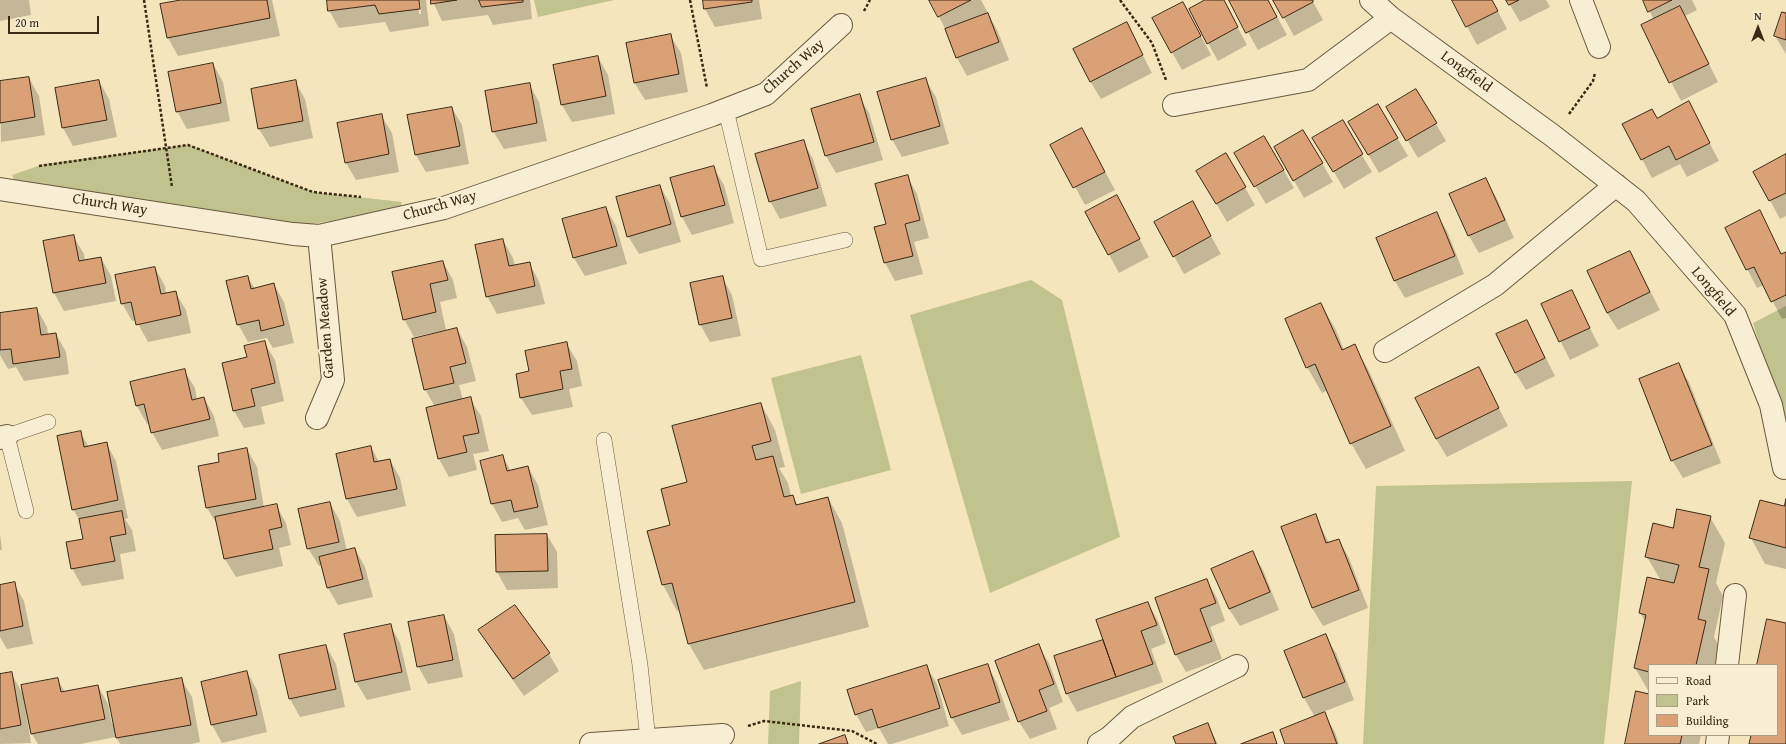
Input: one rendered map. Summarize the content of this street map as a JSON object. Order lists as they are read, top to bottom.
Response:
{
  "streets": {
    "street": ["Church Way", "Longfield", "Garden Meadow"]
  },
  "crossings": [
    ["Church Way", "Garden Meadow"]
  ],
  "legend": ["Road", "Park", "Building"],
  "scale_bar": "20 m",
  "north": "top"
}
